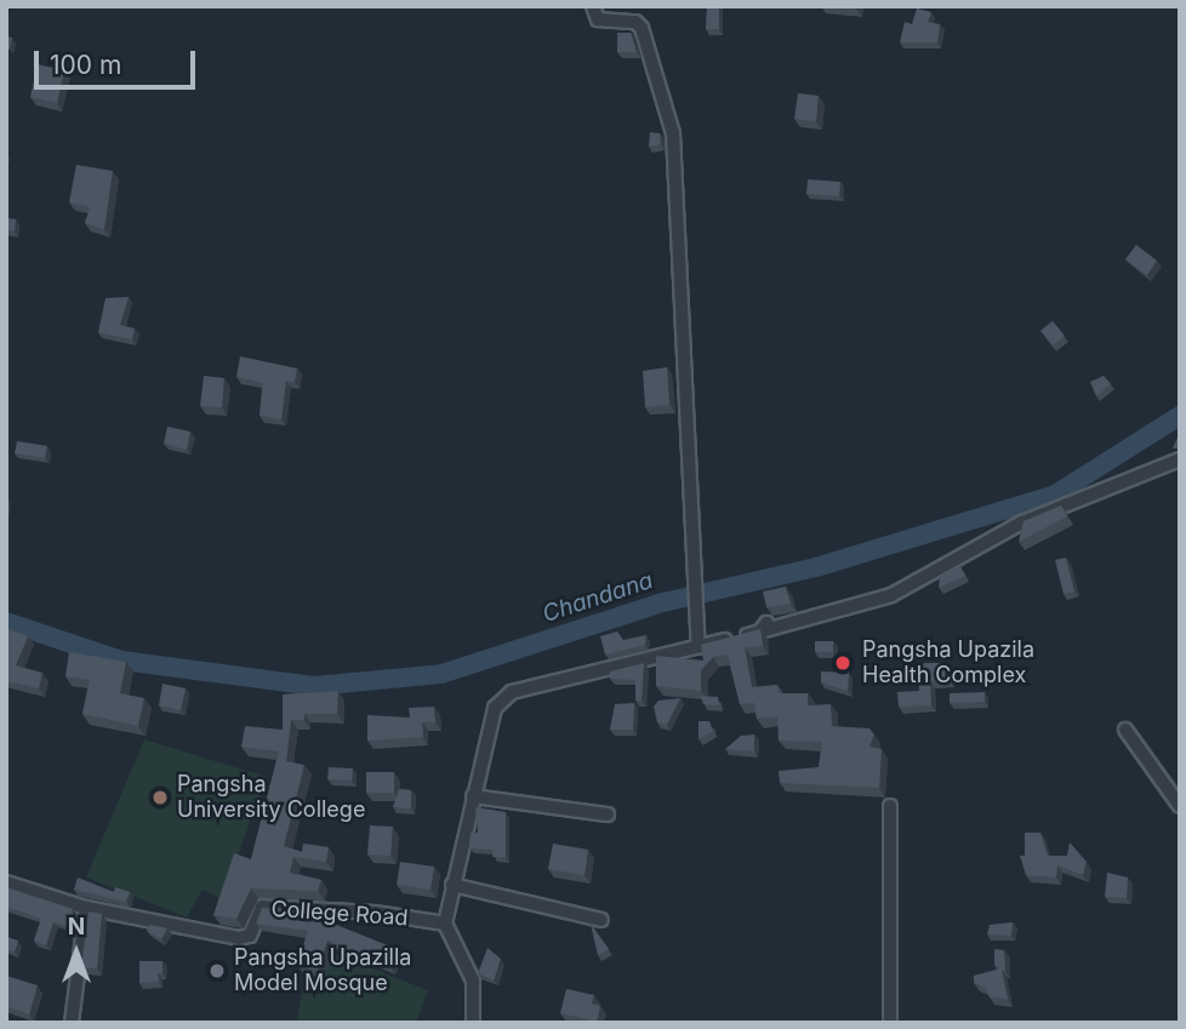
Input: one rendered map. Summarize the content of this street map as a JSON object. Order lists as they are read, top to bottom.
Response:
{
  "streets": {
    "street": ["College Road"]
  },
  "water": ["Chandana"],
  "places": ["Pangsha Upazila Health Complex", "Pangsha University College", "Pangsha Upazilla Model Mosque"],
  "scale_bar": "100 m",
  "north": "top"
}
